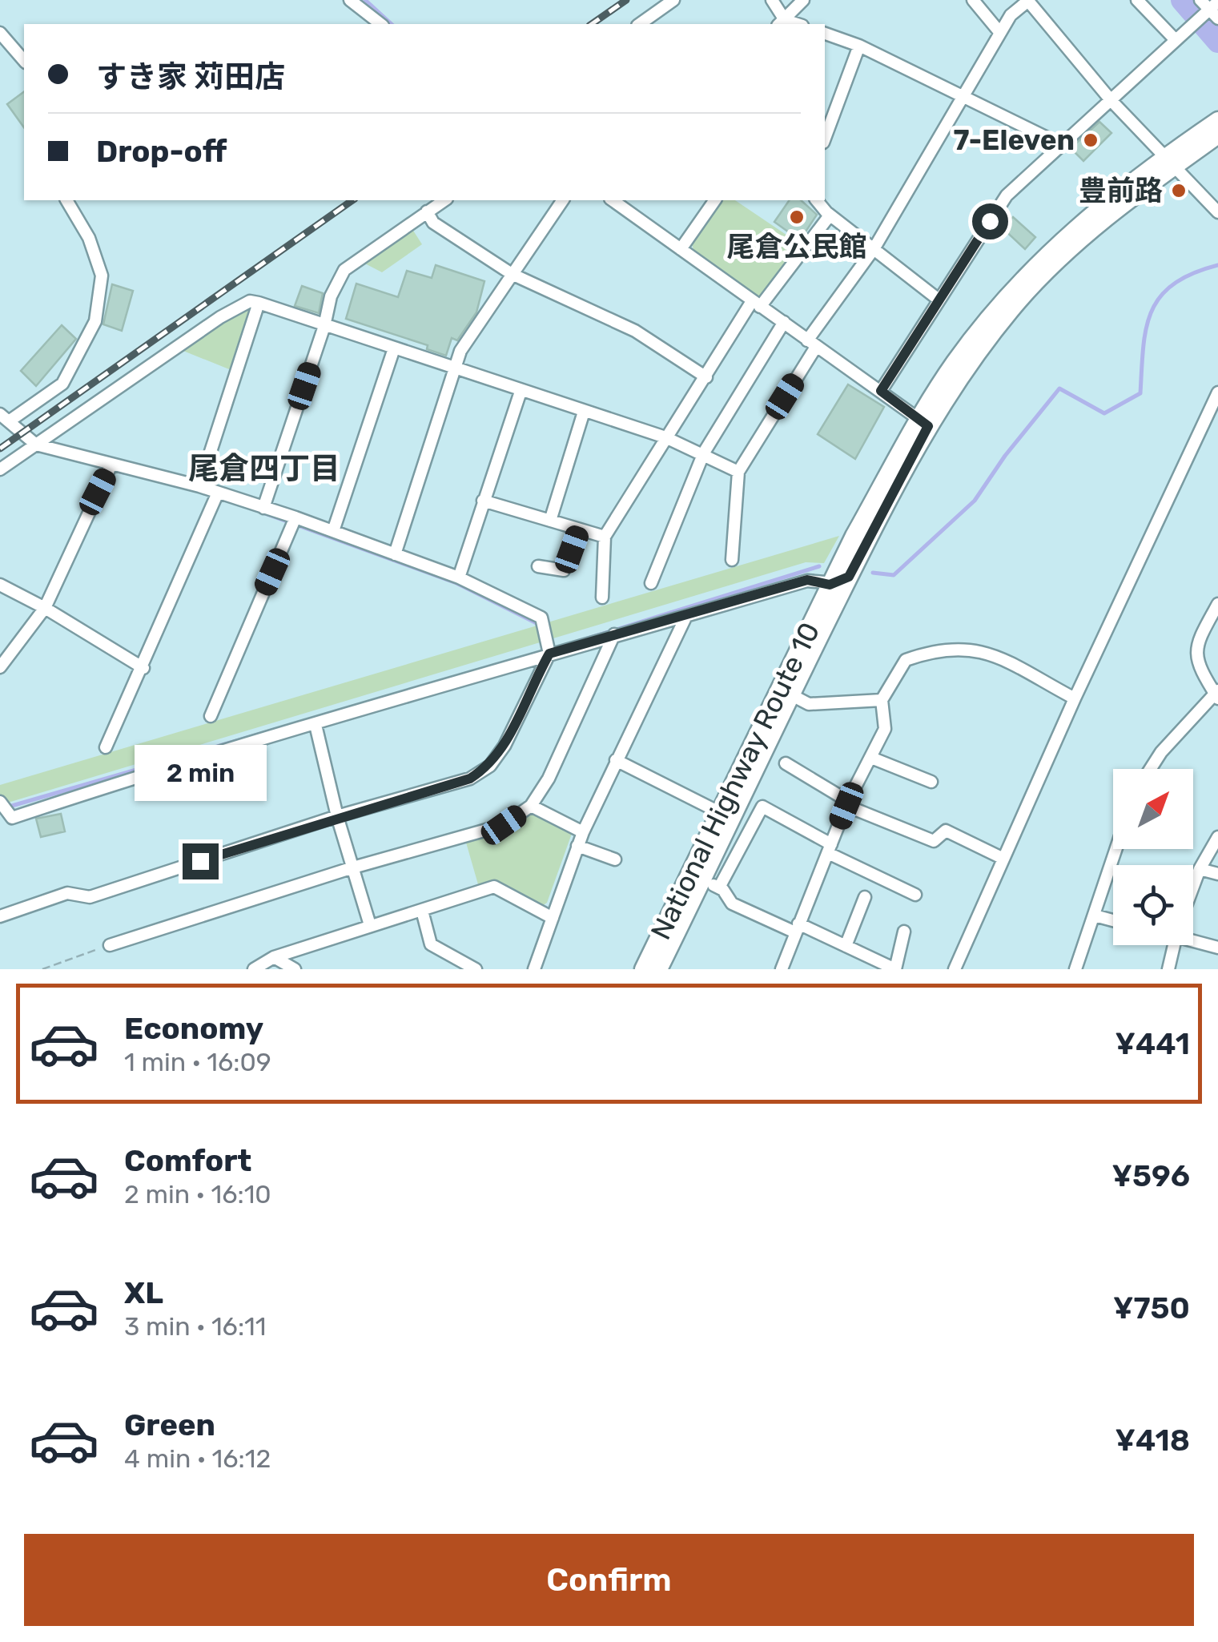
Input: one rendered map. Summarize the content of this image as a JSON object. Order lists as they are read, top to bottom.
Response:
{
  "streets": {
    "highway": ["National Highway Route 10"]
  },
  "districts": ["尾倉四丁目"],
  "places": ["7-Eleven", "豊前路", "尾倉公民館"],
  "north": "top right",
  "page": {
    "banner": ["すき家 苅田店", "Drop-off"],
    "bubble": "2 min",
    "list": [
      {
        "name": "Economy",
        "note": "1 min · 16:09",
        "value": "¥441"
      },
      {
        "name": "Comfort",
        "note": "2 min · 16:10",
        "value": "¥596"
      },
      {
        "name": "XL",
        "note": "3 min · 16:11",
        "value": "¥750"
      },
      {
        "name": "Green",
        "note": "4 min · 16:12",
        "value": "¥418"
      }
    ],
    "buttons": "Confirm"
  }
}
